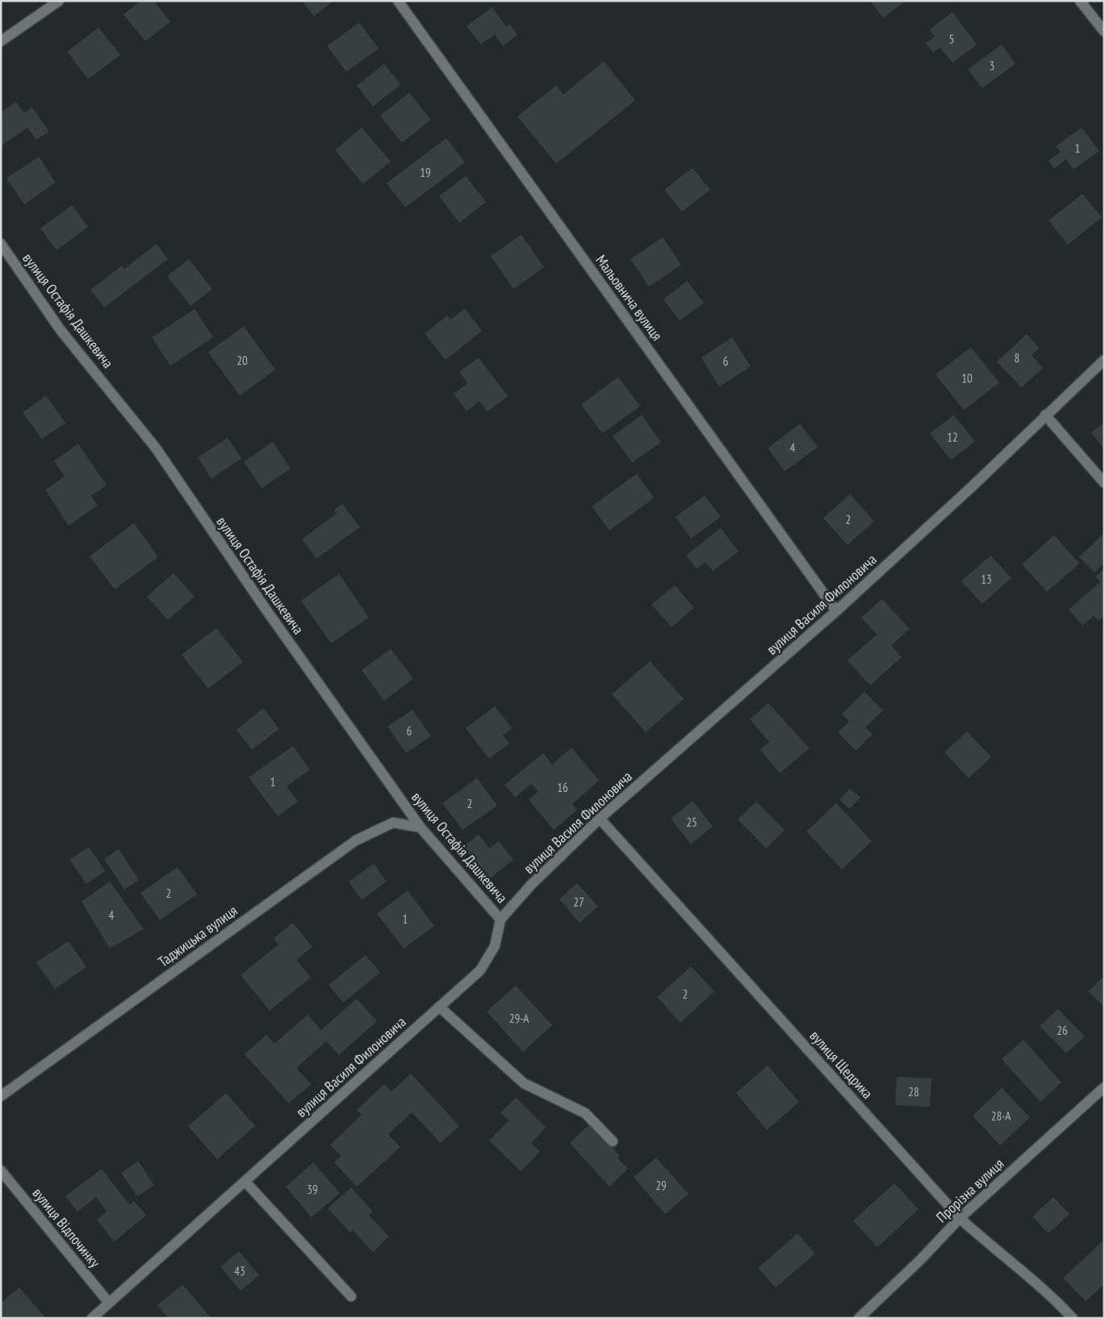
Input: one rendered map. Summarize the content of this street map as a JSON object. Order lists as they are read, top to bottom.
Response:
{
  "streets": {
    "street": [
      "Мальовнича вулиця",
      "вулиця Остафія Дашкевича",
      "вулиця Василя Филоновича",
      "Таджицька вулиця",
      "вулиця Щедрика",
      "Прорізна вулиця",
      "вулиця Відпочинку"
    ]
  },
  "crossings": [
    ["Мальовнича вулиця", "вулиця Василя Филоновича"],
    ["вулиця Остафія Дашкевича", "вулиця Василя Филоновича"],
    ["вулиця Остафія Дашкевича", "Таджицька вулиця"],
    ["вулиця Василя Филоновича", "вулиця Щедрика"],
    ["вулиця Василя Филоновича", "вулиця Відпочинку"],
    ["вулиця Щедрика", "Прорізна вулиця"]
  ],
  "house_numbers": [
    "5",
    "3",
    "1",
    "19",
    "8",
    "20",
    "6",
    "10",
    "12",
    "4",
    "2",
    "13",
    "6",
    "1",
    "16",
    "2",
    "25",
    "2",
    "27",
    "4",
    "1",
    "2",
    "29-А",
    "26",
    "28",
    "28-А",
    "29",
    "39",
    "43"
  ]
}
